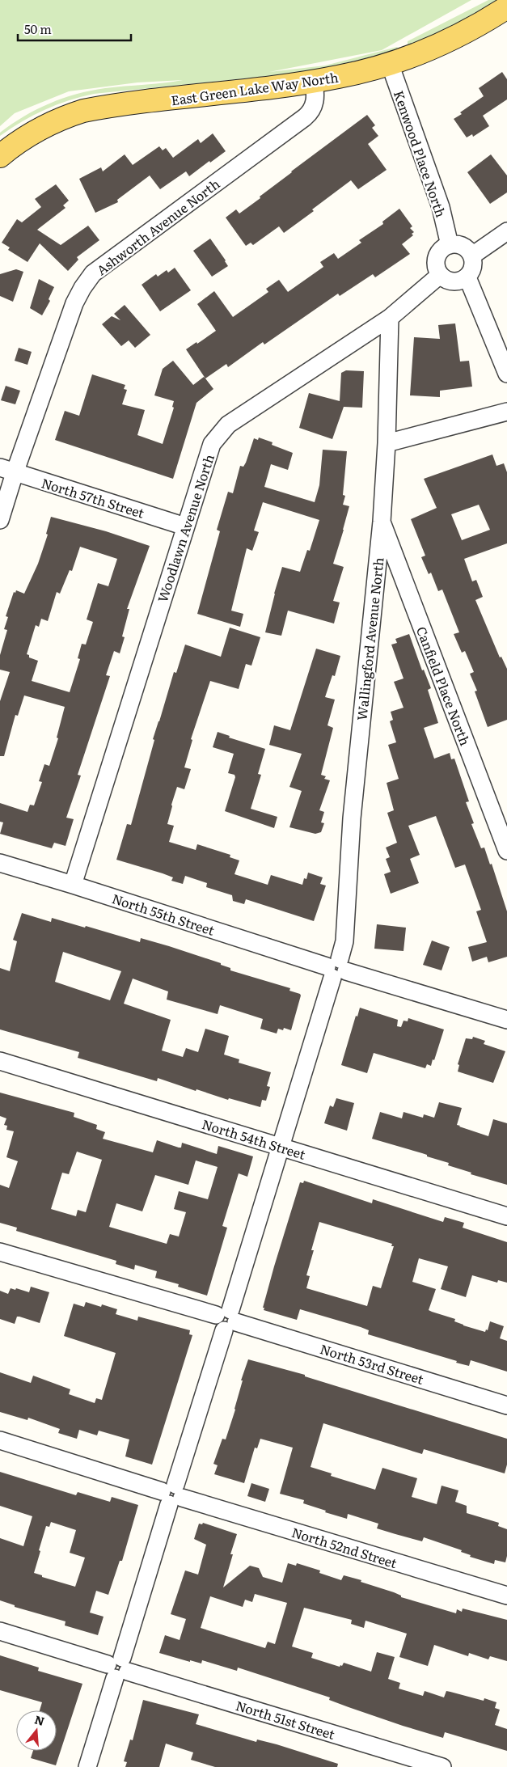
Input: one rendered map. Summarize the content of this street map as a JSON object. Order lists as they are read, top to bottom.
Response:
{
  "streets": {
    "main road": ["East Green Lake Way North"],
    "street": [
      "Kenwood Place North",
      "Ashworth Avenue North",
      "North 57th Street",
      "Woodlawn Avenue North",
      "Wallingford Avenue North",
      "Canfield Place North",
      "North 55th Street",
      "North 54th Street",
      "North 53rd Street",
      "North 52nd Street",
      "North 51st Street"
    ]
  },
  "crossings": [
    ["East Green Lake Way North", "Kenwood Place North"],
    ["East Green Lake Way North", "Ashworth Avenue North"],
    ["Kenwood Place North", "Woodlawn Avenue North"],
    ["Ashworth Avenue North", "North 57th Street"],
    ["North 57th Street", "Woodlawn Avenue North"],
    ["Woodlawn Avenue North", "Wallingford Avenue North"],
    ["Woodlawn Avenue North", "North 55th Street"],
    ["Wallingford Avenue North", "Canfield Place North"],
    ["Wallingford Avenue North", "North 55th Street"],
    ["Wallingford Avenue North", "North 54th Street"],
    ["Wallingford Avenue North", "North 53rd Street"],
    ["Wallingford Avenue North", "North 52nd Street"],
    ["Wallingford Avenue North", "North 51st Street"]
  ],
  "scale_bar": "50 m",
  "north": "top"
}
